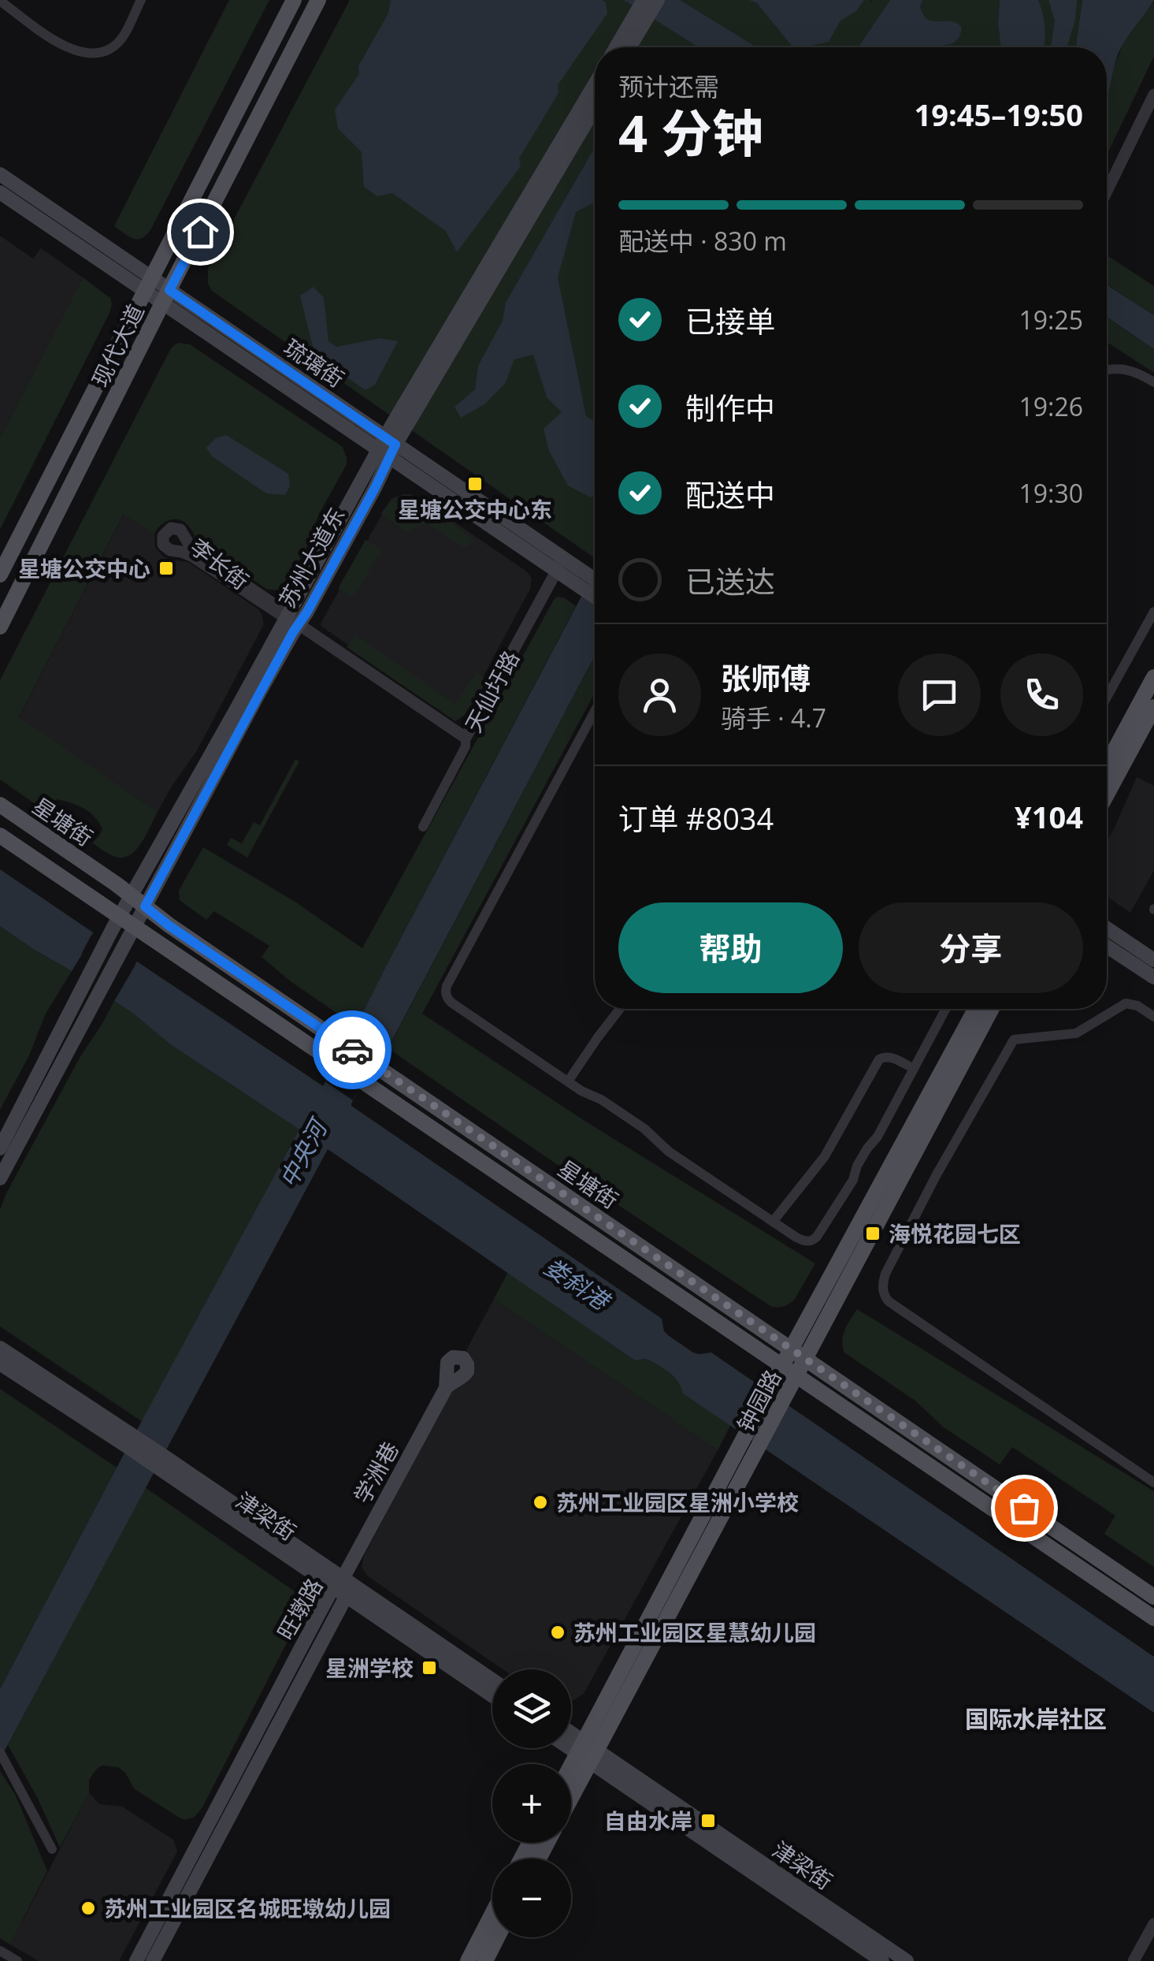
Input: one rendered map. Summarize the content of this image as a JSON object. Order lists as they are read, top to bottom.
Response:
{
  "streets": {
    "main road": [
      "现代大道",
      "琉璃街",
      "苏州大道东",
      "星塘街",
      "钟园路",
      "学洲巷",
      "津梁街",
      "旺墩路"
    ],
    "street": ["李长街", "天仙圩路"]
  },
  "crossings": [
    ["现代大道", "琉璃街"],
    ["琉璃街", "苏州大道东"],
    ["琉璃街", "天仙圩路"],
    ["苏州大道东", "李长街"],
    ["苏州大道东", "星塘街"],
    ["李长街", "天仙圩路"],
    ["星塘街", "钟园路"],
    ["钟园路", "津梁街"],
    ["学洲巷", "津梁街"],
    ["学洲巷", "旺墩路"],
    ["津梁街", "旺墩路"]
  ],
  "districts": ["国际水岸社区"],
  "water": ["中央河", "娄斜港"],
  "places": {
    "transit": [
      "星塘公交中心东",
      "星塘公交中心",
      "海悦花园七区",
      "星洲学校",
      "自由水岸"
    ],
    "other": ["苏州工业园区星洲小学校", "苏州工业园区星慧幼儿园", "苏州工业园区名城旺墩幼儿园"]
  },
  "page": {
    "heading": ["4 分钟", "预计还需", "19:45–19:50"],
    "panel": [
      "张师傅",
      "骑手 · 4.7",
      "订单 #8034",
      "¥104"
    ],
    "bar": "配送中 · 830 m",
    "list": [
      ["已接单", "19:25"],
      ["制作中", "19:26"],
      ["配送中", "19:30"],
      "已送达"
    ],
    "buttons": ["帮助", "分享"],
    "map_buttons": ["+", "−"]
  }
}
